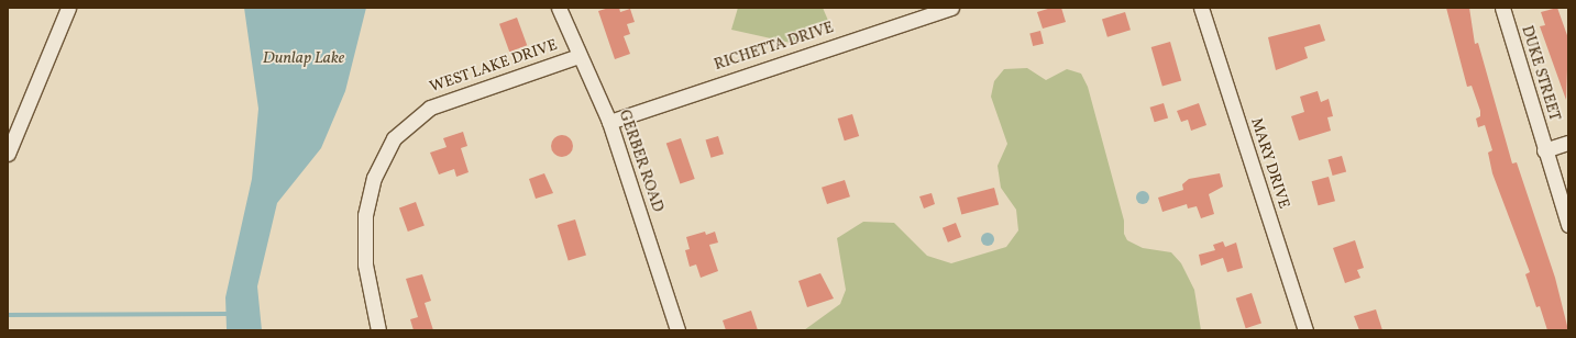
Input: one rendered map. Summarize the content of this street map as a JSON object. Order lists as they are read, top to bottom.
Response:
{
  "streets": {
    "street": [
      "RICHETTA DRIVE",
      "WEST LAKE DRIVE",
      "DUKE STREET",
      "GERBER ROAD",
      "MARY DRIVE"
    ]
  },
  "crossings": [
    ["RICHETTA DRIVE", "GERBER ROAD"],
    ["WEST LAKE DRIVE", "GERBER ROAD"]
  ],
  "water": ["Dunlap Lake"]
}
